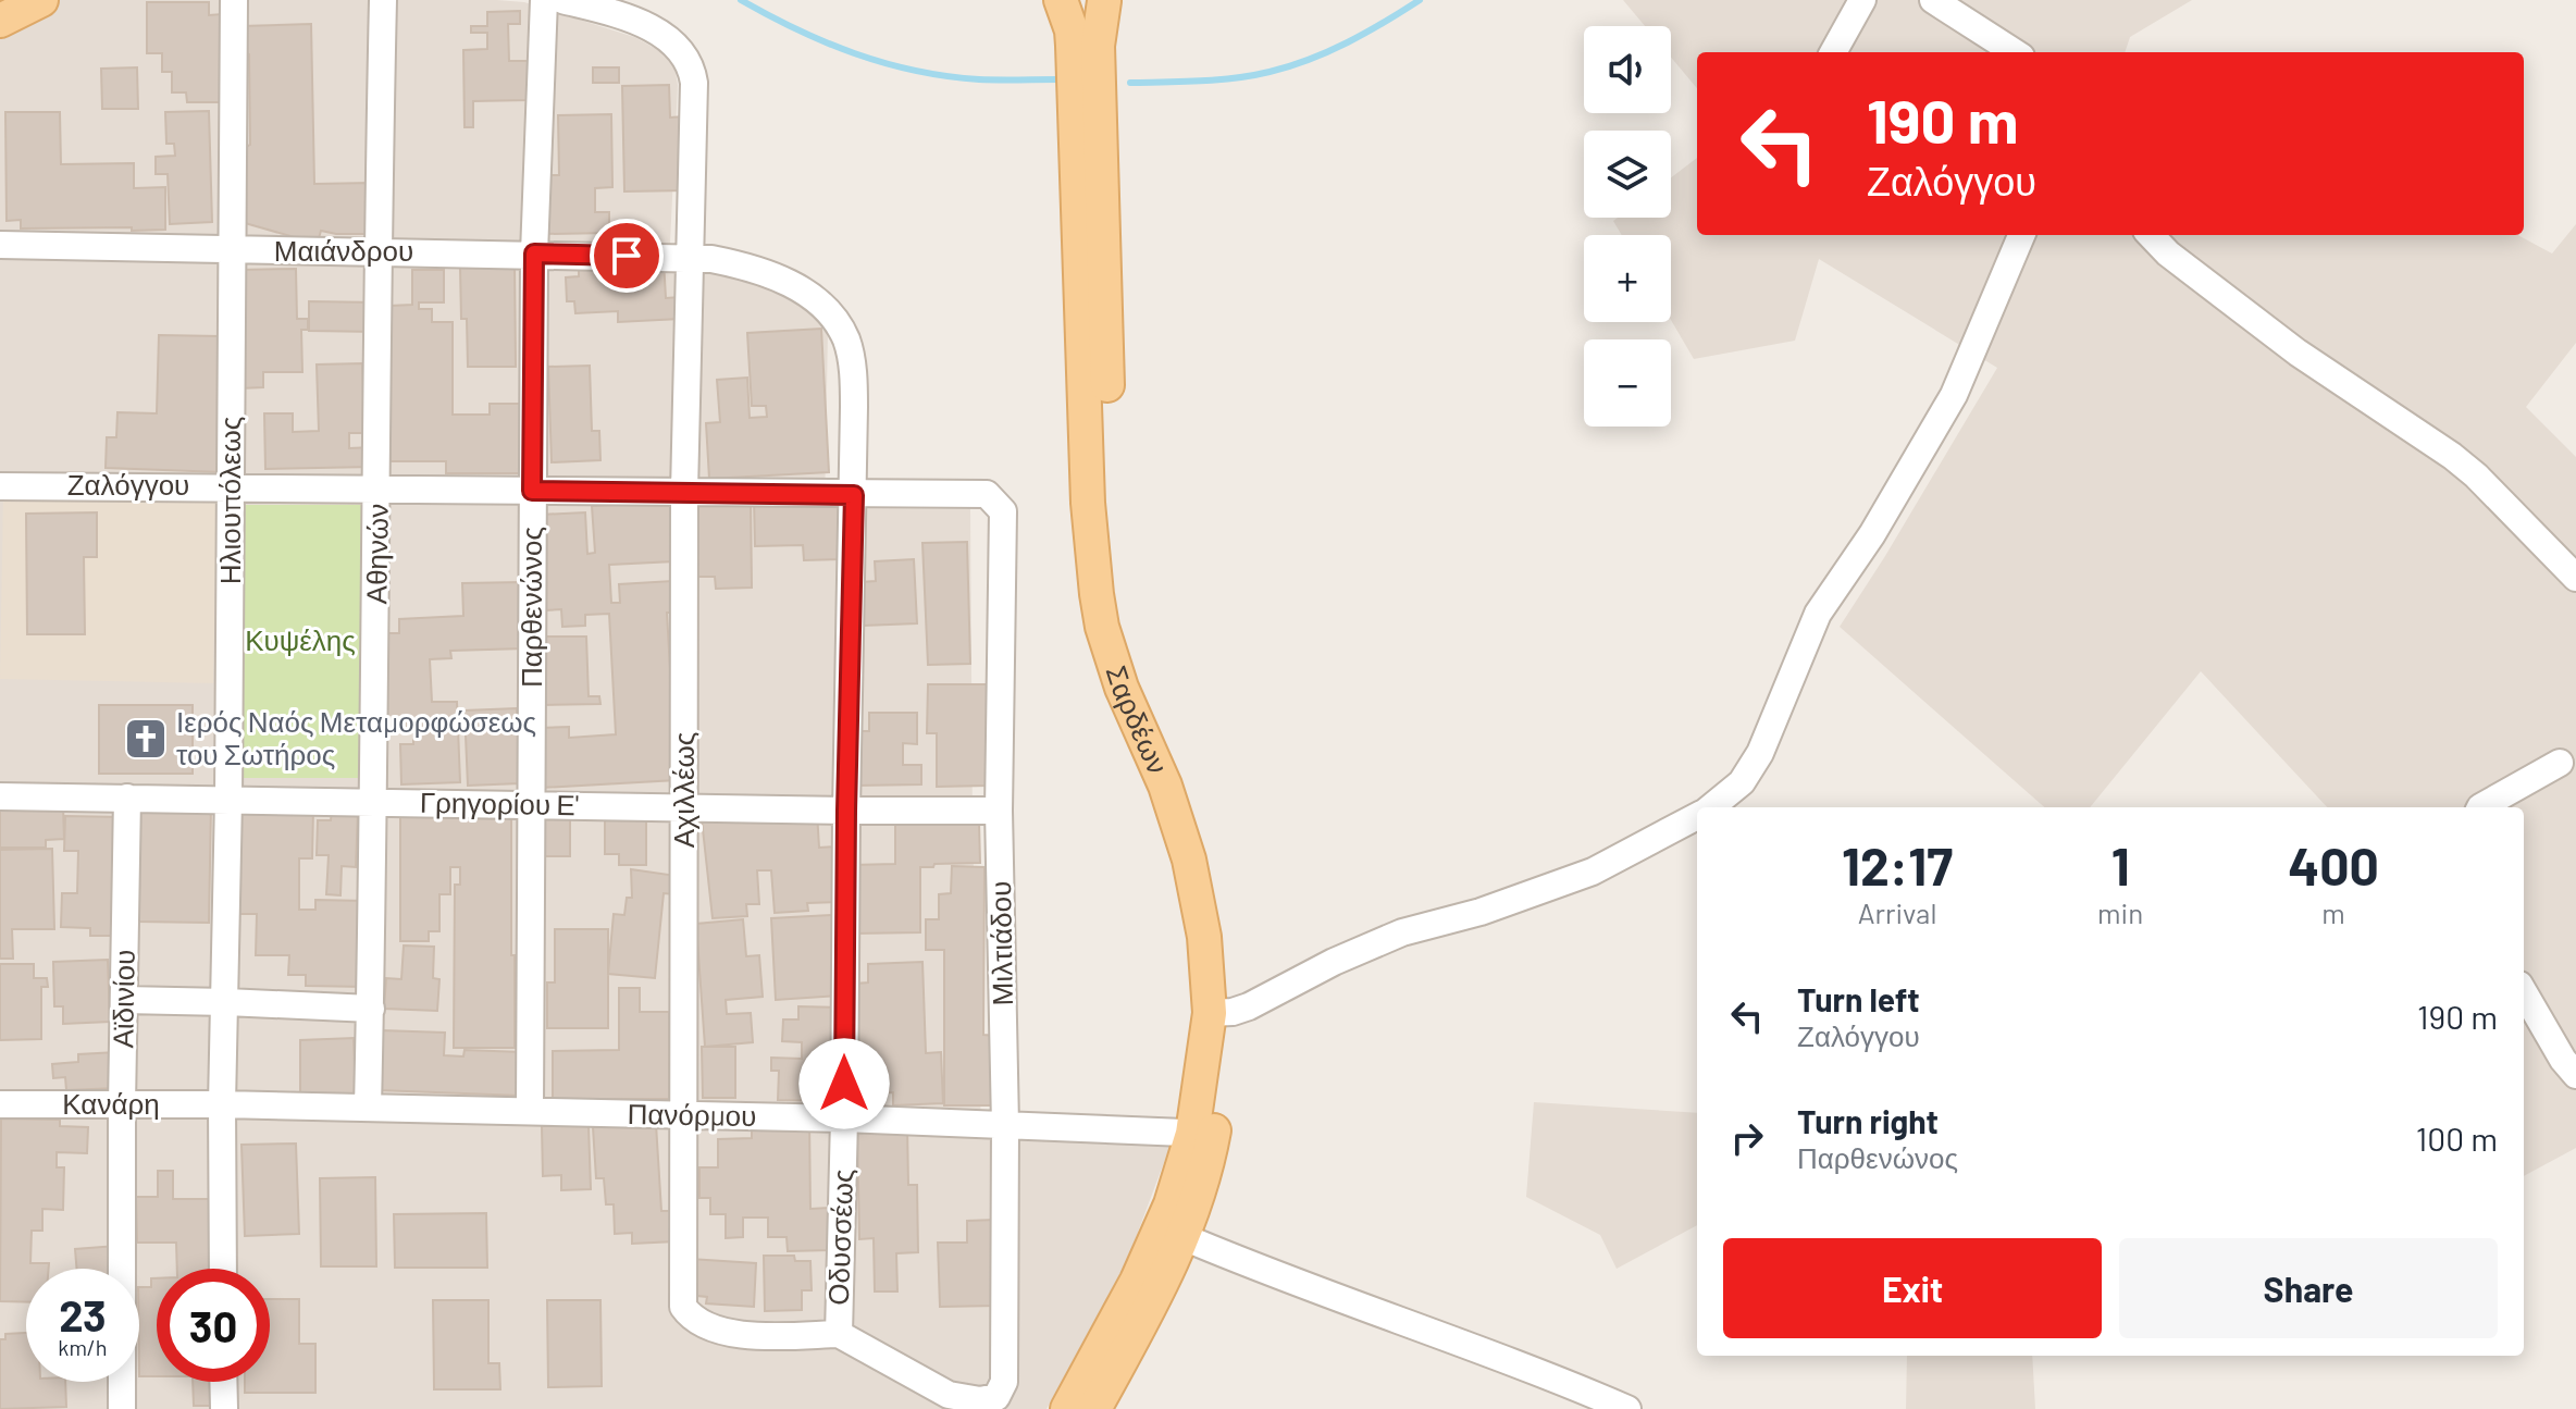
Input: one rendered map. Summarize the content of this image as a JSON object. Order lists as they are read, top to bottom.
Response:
{
  "streets": {
    "main road": ["Σαρδέων"],
    "street": [
      "Μαιάνδρου",
      "Ζαλόγγου",
      "Ηλιουπόλεως",
      "Αθηνών",
      "Παρθενώνος",
      "Αχιλλέως",
      "Γρηγορίου Ε'",
      "Μιλτιάδου",
      "Αϊδινίου",
      "Κανάρη",
      "Πανόρμου",
      "Οδυσσέως"
    ]
  },
  "crossings": [
    ["Μαιάνδρου", "Ζαλόγγου"],
    ["Μαιάνδρου", "Ηλιουπόλεως"],
    ["Μαιάνδρου", "Αθηνών"],
    ["Μαιάνδρου", "Παρθενώνος"],
    ["Μαιάνδρου", "Αχιλλέως"],
    ["Μαιάνδρου", "Οδυσσέως"],
    ["Ζαλόγγου", "Ηλιουπόλεως"],
    ["Ζαλόγγου", "Αθηνών"],
    ["Ζαλόγγου", "Παρθενώνος"],
    ["Ζαλόγγου", "Αχιλλέως"],
    ["Ζαλόγγου", "Μιλτιάδου"],
    ["Ζαλόγγου", "Οδυσσέως"],
    ["Ηλιουπόλεως", "Γρηγορίου Ε'"],
    ["Ηλιουπόλεως", "Κανάρη"],
    ["Ηλιουπόλεως", "Πανόρμου"],
    ["Αθηνών", "Γρηγορίου Ε'"],
    ["Αθηνών", "Πανόρμου"],
    ["Παρθενώνος", "Γρηγορίου Ε'"],
    ["Παρθενώνος", "Πανόρμου"],
    ["Σαρδέων", "Πανόρμου"],
    ["Αχιλλέως", "Γρηγορίου Ε'"],
    ["Αχιλλέως", "Πανόρμου"],
    ["Αχιλλέως", "Οδυσσέως"],
    ["Γρηγορίου Ε'", "Μιλτιάδου"],
    ["Γρηγορίου Ε'", "Αϊδινίου"],
    ["Γρηγορίου Ε'", "Οδυσσέως"],
    ["Μιλτιάδου", "Πανόρμου"],
    ["Μιλτιάδου", "Οδυσσέως"],
    ["Αϊδινίου", "Κανάρη"],
    ["Κανάρη", "Πανόρμου"],
    ["Πανόρμου", "Οδυσσέως"]
  ],
  "parks": ["Κυψέλης"],
  "places": {
    "church": ["Ιερός Ναός Μεταμορφώσεως του Σωτήρος"]
  },
  "page": {
    "map_buttons": ["+", "−"],
    "turn": ["190 m", "Ζαλόγγου"],
    "eta": [
      "12:17",
      "Arrival",
      "1",
      "min",
      "400",
      "m"
    ],
    "list": [
      {
        "name": "Turn left",
        "note": "Ζαλόγγου",
        "value": "190 m"
      },
      {
        "name": "Turn right",
        "note": "Παρθενώνος",
        "value": "100 m"
      }
    ],
    "buttons": ["Exit", "Share"],
    "speed": "23 km/h",
    "limit": "30"
  }
}
